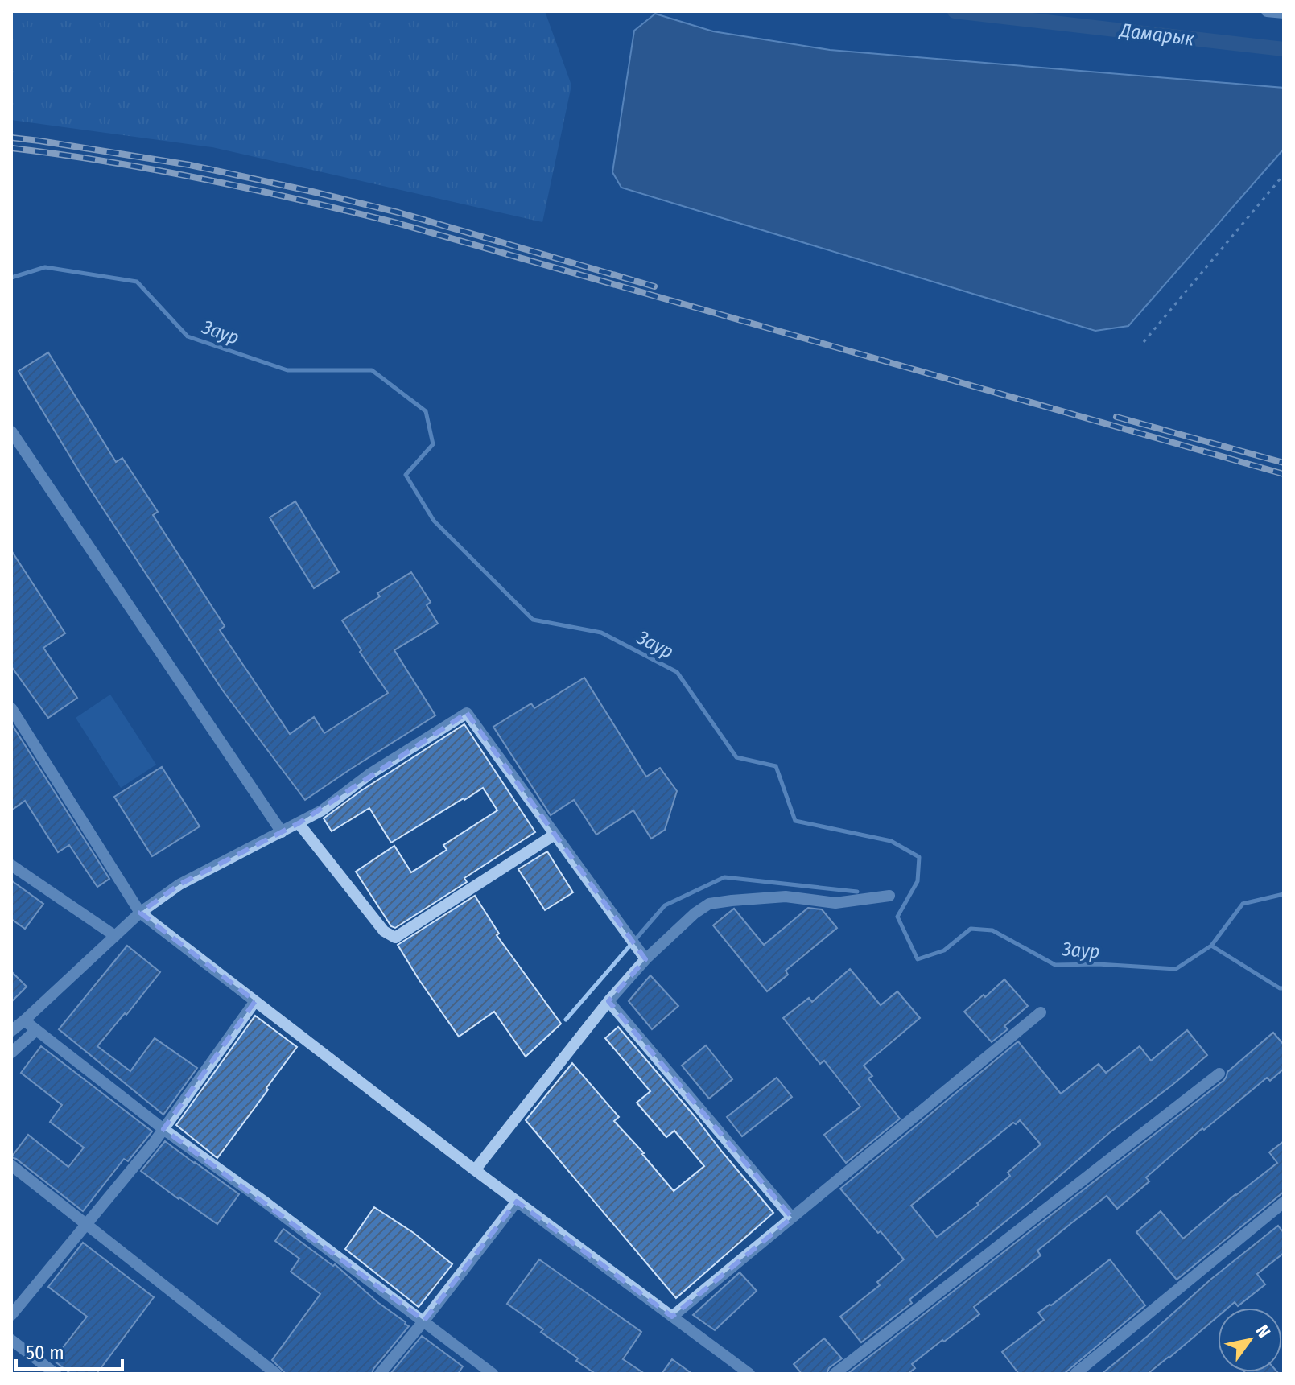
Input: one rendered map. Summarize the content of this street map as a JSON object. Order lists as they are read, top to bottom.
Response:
{
  "water": ["Дамарык", "Заур"],
  "scale_bar": "50 m",
  "north": "top right"
}
